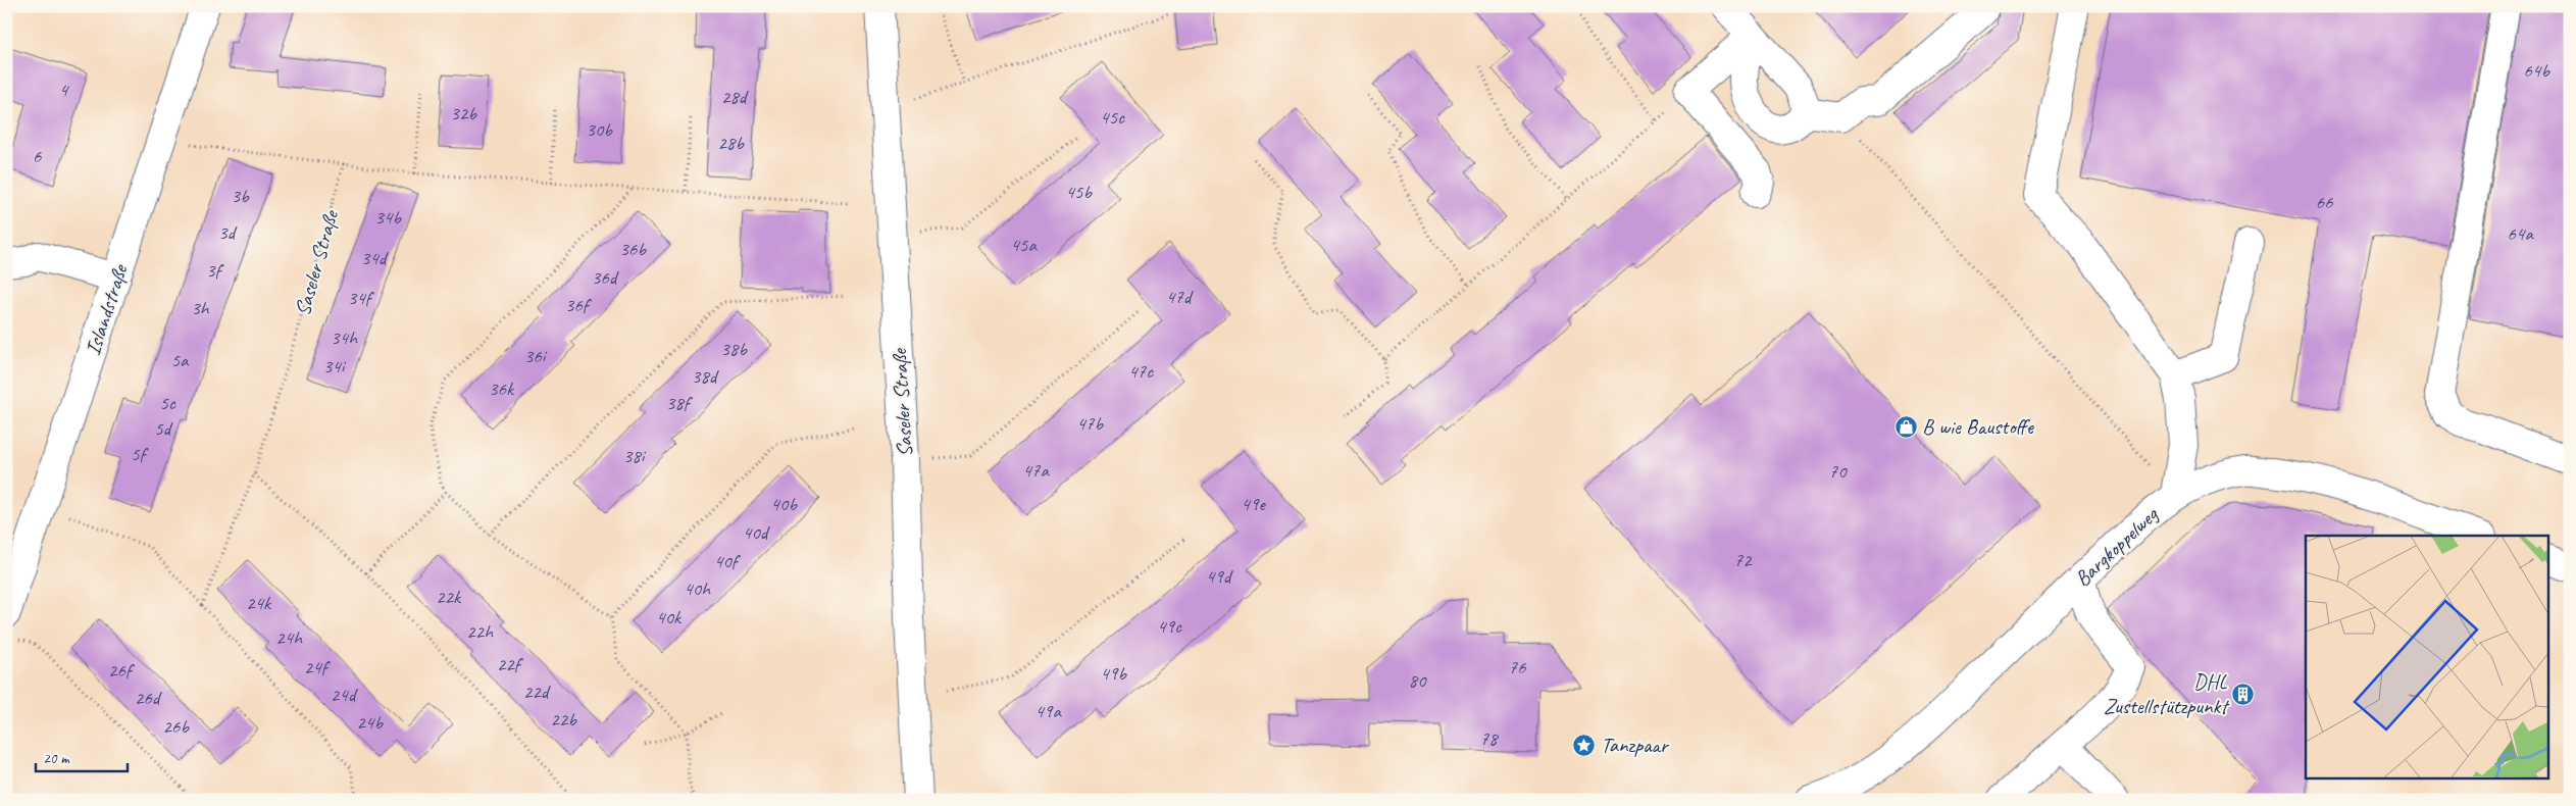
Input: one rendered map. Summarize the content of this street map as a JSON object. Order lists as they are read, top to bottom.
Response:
{
  "streets": {
    "street": ["Saseler Straße", "Islandstraße", "Bargkoppelweg"]
  },
  "places": {
    "shop": ["B wie Baustoffe"],
    "building": ["DHL Zustellstützpunkt"],
    "place": ["Tanzpaar"]
  },
  "house_numbers": [
    "64b",
    "4",
    "28d",
    "32b",
    "45c",
    "30b",
    "28b",
    "6",
    "45b",
    "3b",
    "66",
    "34b",
    "3d",
    "64a",
    "45a",
    "36b",
    "34d",
    "3f",
    "36d",
    "47d",
    "34f",
    "36f",
    "3h",
    "34h",
    "38b",
    "36i",
    "5a",
    "34i",
    "47c",
    "38d",
    "36k",
    "5c",
    "38f",
    "47b",
    "5d",
    "5f",
    "38i",
    "47a",
    "70",
    "40b",
    "49e",
    "40d",
    "72",
    "40f",
    "49d",
    "40h",
    "22k",
    "24k",
    "40k",
    "49c",
    "22h",
    "24h",
    "22f",
    "24f",
    "76",
    "26f",
    "49b",
    "80",
    "22d",
    "24d",
    "26d",
    "49a",
    "22b",
    "24b",
    "26b",
    "78"
  ],
  "scale_bar": "20 m"
}
